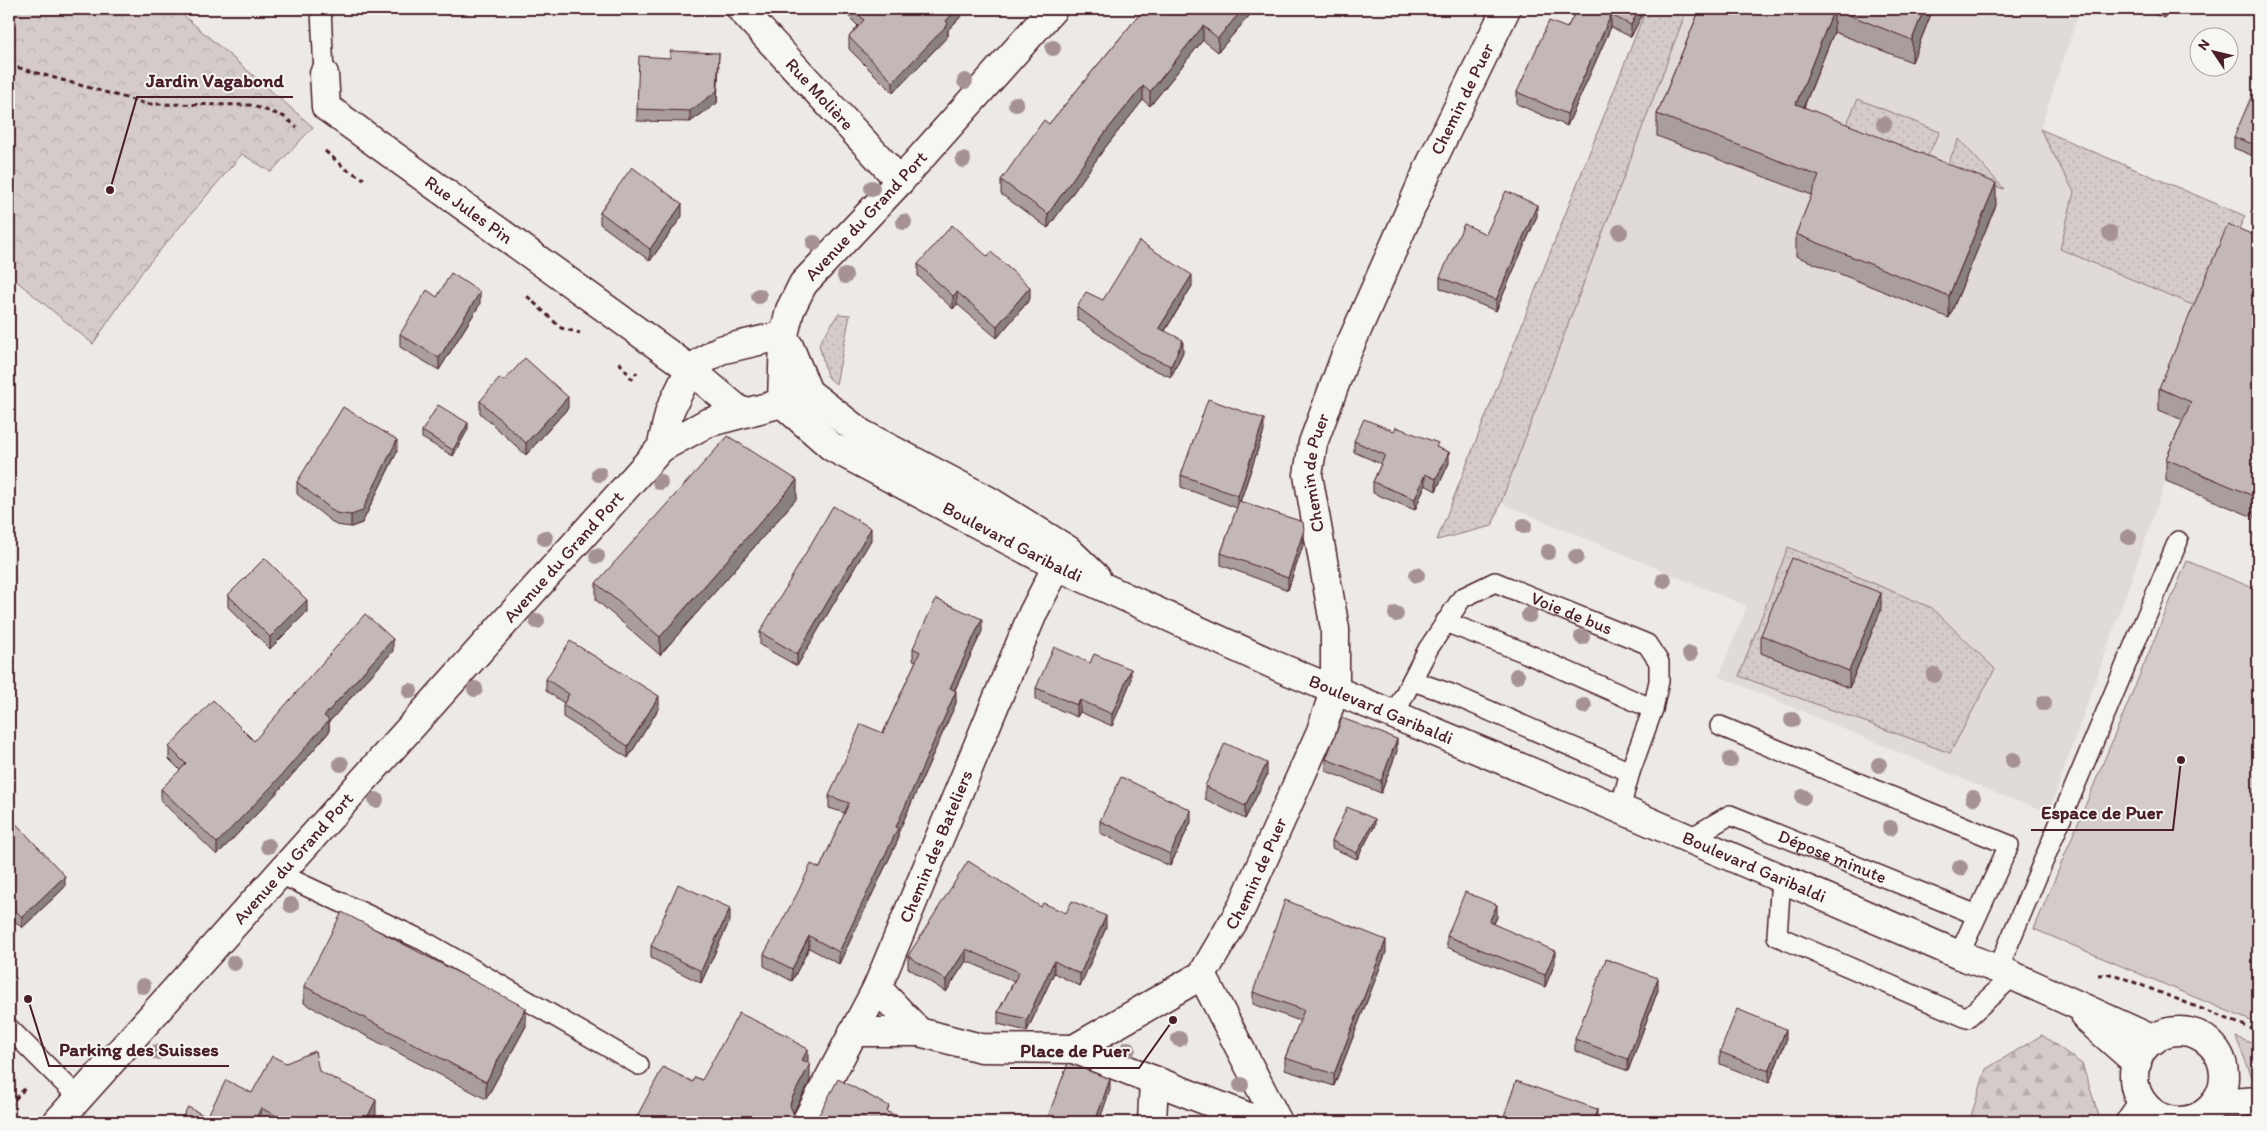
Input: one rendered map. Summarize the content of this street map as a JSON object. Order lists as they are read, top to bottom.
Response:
{
  "streets": {
    "street": [
      "Rue Molière",
      "Chemin de Puer",
      "Rue Jules Pin",
      "Avenue du Grand Port",
      "Boulevard Garibaldi",
      "Chemin des Bateliers"
    ],
    "lane": ["Voie de bus", "Dépose minute"]
  },
  "crossings": [
    ["Rue Molière", "Avenue du Grand Port"],
    ["Chemin de Puer", "Boulevard Garibaldi"],
    ["Rue Jules Pin", "Avenue du Grand Port"],
    ["Boulevard Garibaldi", "Voie de bus"],
    ["Boulevard Garibaldi", "Chemin des Bateliers"],
    ["Boulevard Garibaldi", "Dépose minute"]
  ],
  "places": [
    "Jardin Vagabond",
    "Espace de Puer",
    "Parking des Suisses",
    "Place de Puer"
  ],
  "north": "top left"
}
